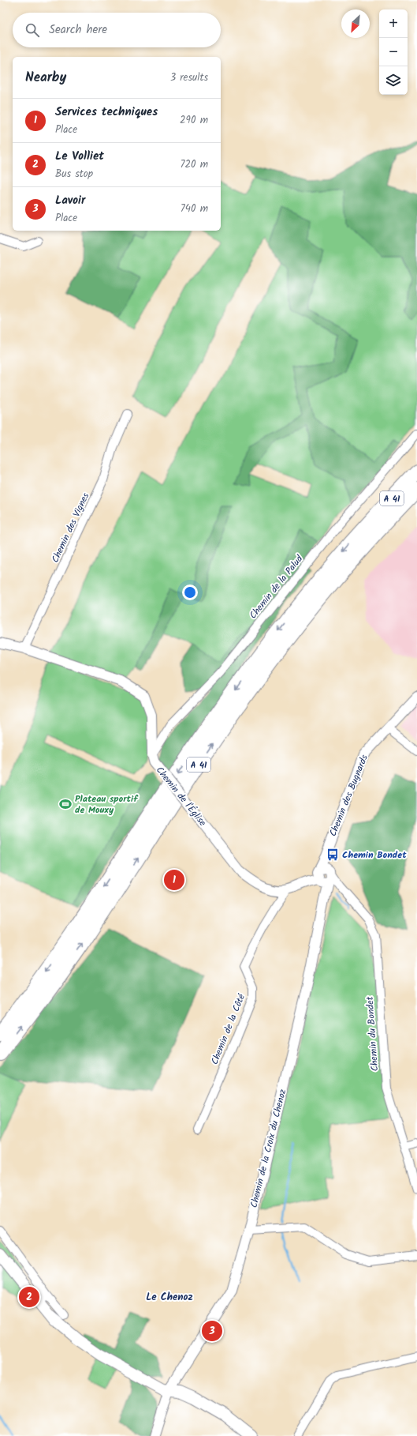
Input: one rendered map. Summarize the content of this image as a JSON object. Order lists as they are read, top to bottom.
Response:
{
  "streets": {
    "highway": ["A 41"],
    "street": [
      "Chemin des Vignes",
      "Chemin de la Palud",
      "Chemin des Bugnards",
      "Chemin de l'Église",
      "Chemin de la Côté",
      "Chemin du Bondet",
      "Chemin de la Croix du Chenoz"
    ]
  },
  "crossings": [
    ["Chemin des Vignes", "Chemin de l'Église"],
    ["Chemin de la Palud", "Chemin de l'Église"],
    ["Chemin des Bugnards", "Chemin de l'Église"],
    ["Chemin des Bugnards", "Chemin du Bondet"],
    ["Chemin des Bugnards", "Chemin de la Croix du Chenoz"],
    ["Chemin de l'Église", "Chemin de la Côté"],
    ["Chemin de l'Église", "Chemin du Bondet"],
    ["Chemin de l'Église", "Chemin de la Croix du Chenoz"],
    ["Chemin du Bondet", "Chemin de la Croix du Chenoz"]
  ],
  "districts": ["Le Chenoz"],
  "places": {
    "sports": ["Plateau sportif de Mouxy"],
    "bus stop": ["Chemin Bondet"]
  },
  "north": "bottom left",
  "page": {
    "map_buttons": ["+", "−"],
    "search": "Search here",
    "heading": ["Nearby", "3 results"],
    "list": [
      {
        "mark": "1",
        "name": "Services techniques",
        "note": "Place",
        "value": "290 m"
      },
      {
        "mark": "2",
        "name": "Le Volliet",
        "note": "Bus stop",
        "value": "720 m"
      },
      {
        "mark": "3",
        "name": "Lavoir",
        "note": "Place",
        "value": "740 m"
      }
    ],
    "pins": ["1", "2", "3"]
  }
}
